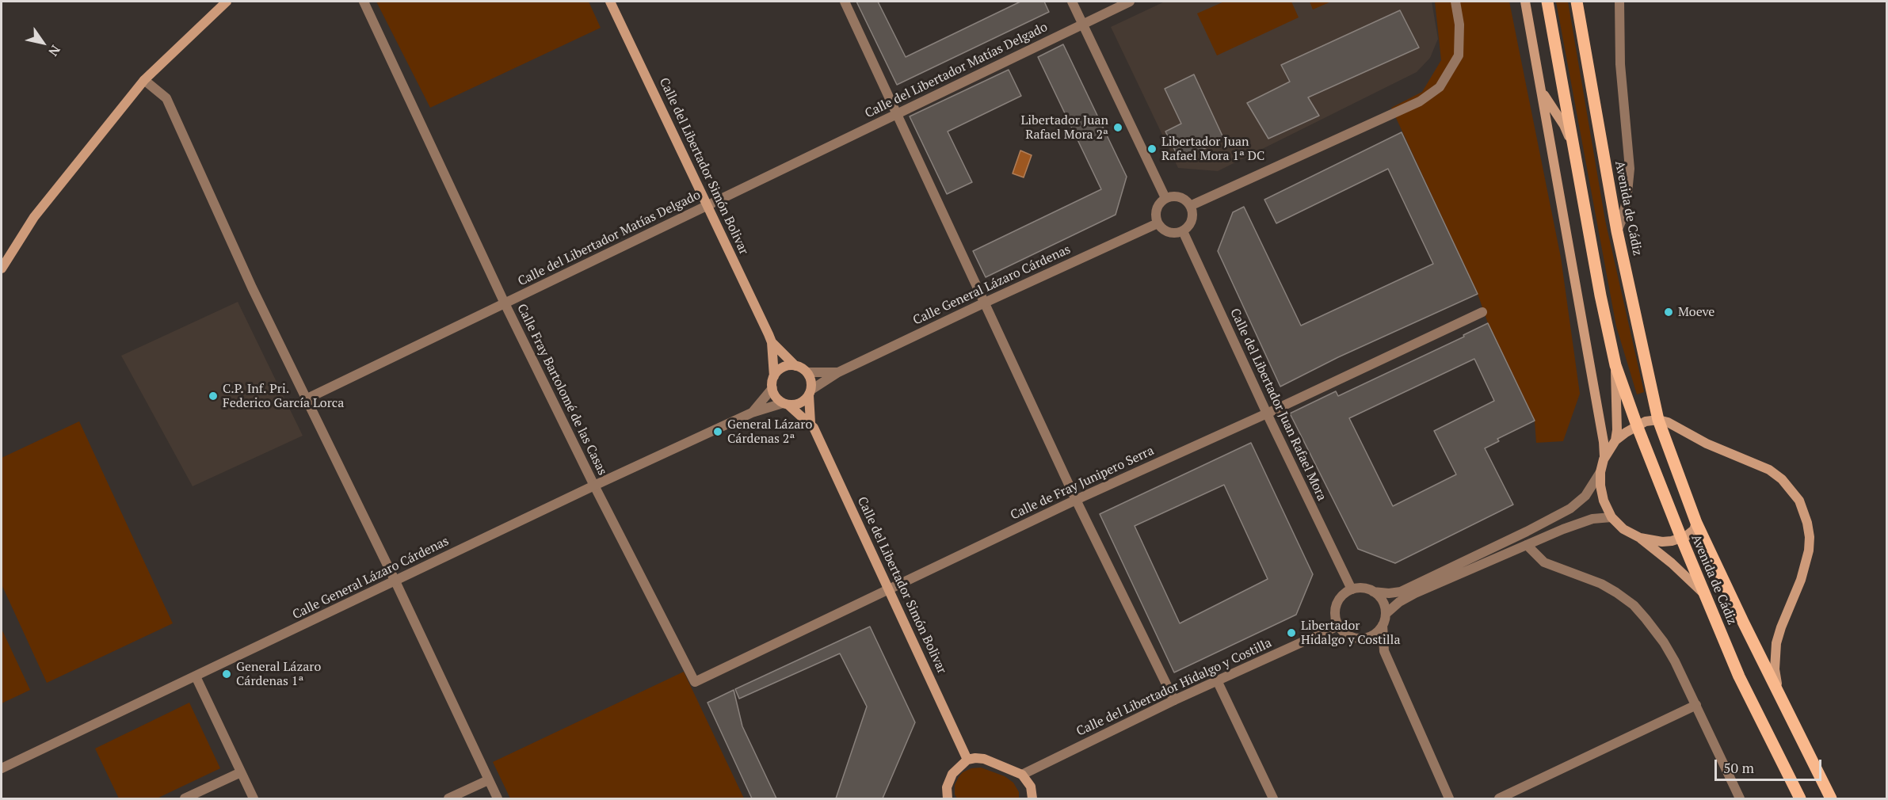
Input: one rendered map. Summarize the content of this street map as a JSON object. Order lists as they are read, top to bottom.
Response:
{
  "streets": {
    "main road": ["Calle del Libertador Simón Bolivar", "Avenida de Cádiz"],
    "street": [
      "Calle del Libertador Matías Delgado",
      "Calle General Lázaro Cárdenas",
      "Calle Fray Bartolomé de las Casas",
      "Calle del Libertador Juan Rafael Mora",
      "Calle de Fray Junipero Serra",
      "Calle del Libertador Hidalgo y Costilla"
    ]
  },
  "crossings": [
    ["Calle del Libertador Matías Delgado", "Calle del Libertador Simón Bolivar"],
    ["Calle del Libertador Matías Delgado", "Calle Fray Bartolomé de las Casas"],
    ["Calle del Libertador Simón Bolivar", "Calle General Lázaro Cárdenas"],
    ["Calle del Libertador Simón Bolivar", "Calle de Fray Junipero Serra"],
    ["Calle General Lázaro Cárdenas", "Calle Fray Bartolomé de las Casas"],
    ["Calle General Lázaro Cárdenas", "Calle del Libertador Juan Rafael Mora"],
    ["Calle Fray Bartolomé de las Casas", "Calle de Fray Junipero Serra"],
    ["Calle del Libertador Juan Rafael Mora", "Calle de Fray Junipero Serra"],
    ["Calle del Libertador Juan Rafael Mora", "Calle del Libertador Hidalgo y Costilla"]
  ],
  "places": [
    "Libertador Juan Rafael Mora 2ª",
    "Libertador Juan Rafael Mora 1ª DC",
    "Moeve",
    "C.P. Inf. Pri. Federico García Lorca",
    "General Lázaro Cárdenas 2ª",
    "Libertador Hidalgo y Costilla",
    "General Lázaro Cárdenas 1ª"
  ],
  "scale_bar": "50 m",
  "north": "bottom right"
}
